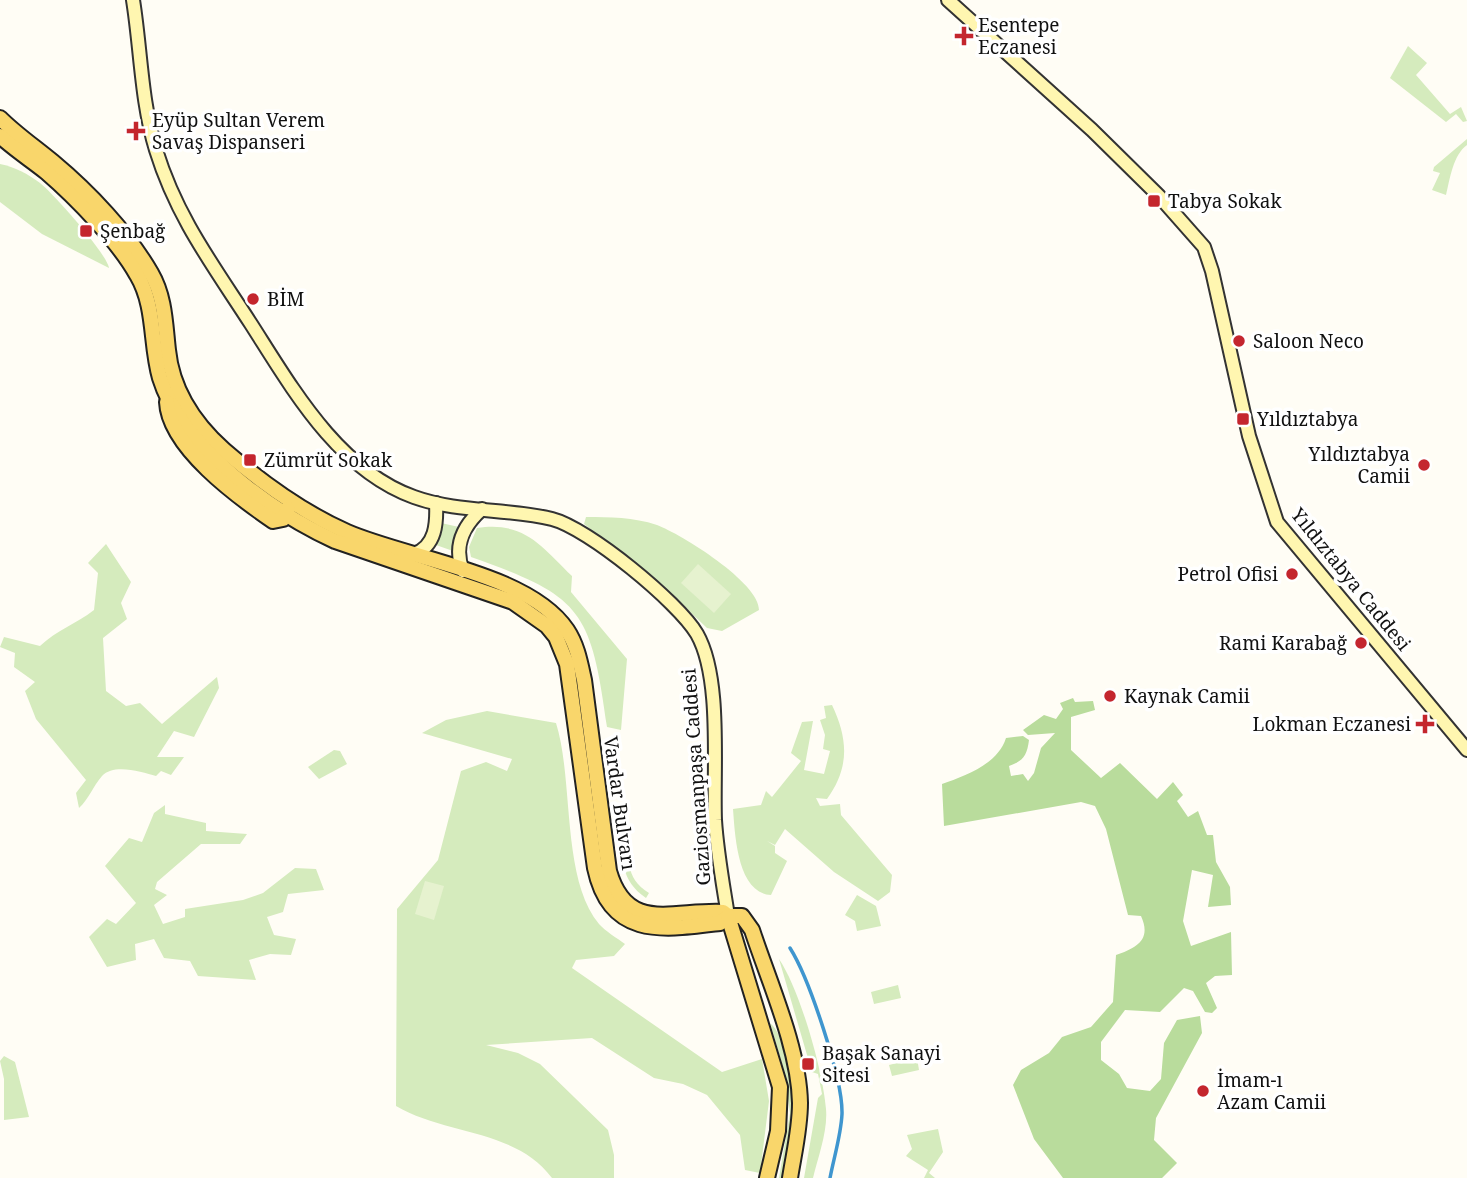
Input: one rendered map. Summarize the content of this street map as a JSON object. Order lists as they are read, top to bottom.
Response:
{
  "streets": {
    "main road": ["Yıldıztabya Caddesi", "Gaziosmanpaşa Caddesi", "Vardar Bulvarı"]
  },
  "crossings": [
    ["Gaziosmanpaşa Caddesi", "Vardar Bulvarı"]
  ],
  "places": {
    "health": ["Esentepe Eczanesi", "Eyüp Sultan Verem Savaş Dispanseri", "Lokman Eczanesi"],
    "transit": [
      "Tabya Sokak",
      "Şenbağ",
      "Yıldıztabya",
      "Zümrüt Sokak",
      "Başak Sanayi Sitesi"
    ],
    "other": [
      "BİM",
      "Saloon Neco",
      "Yıldıztabya Camii",
      "Petrol Ofisi",
      "Rami Karabağ",
      "Kaynak Camii",
      "İmam-ı Azam Camii"
    ]
  }
}
